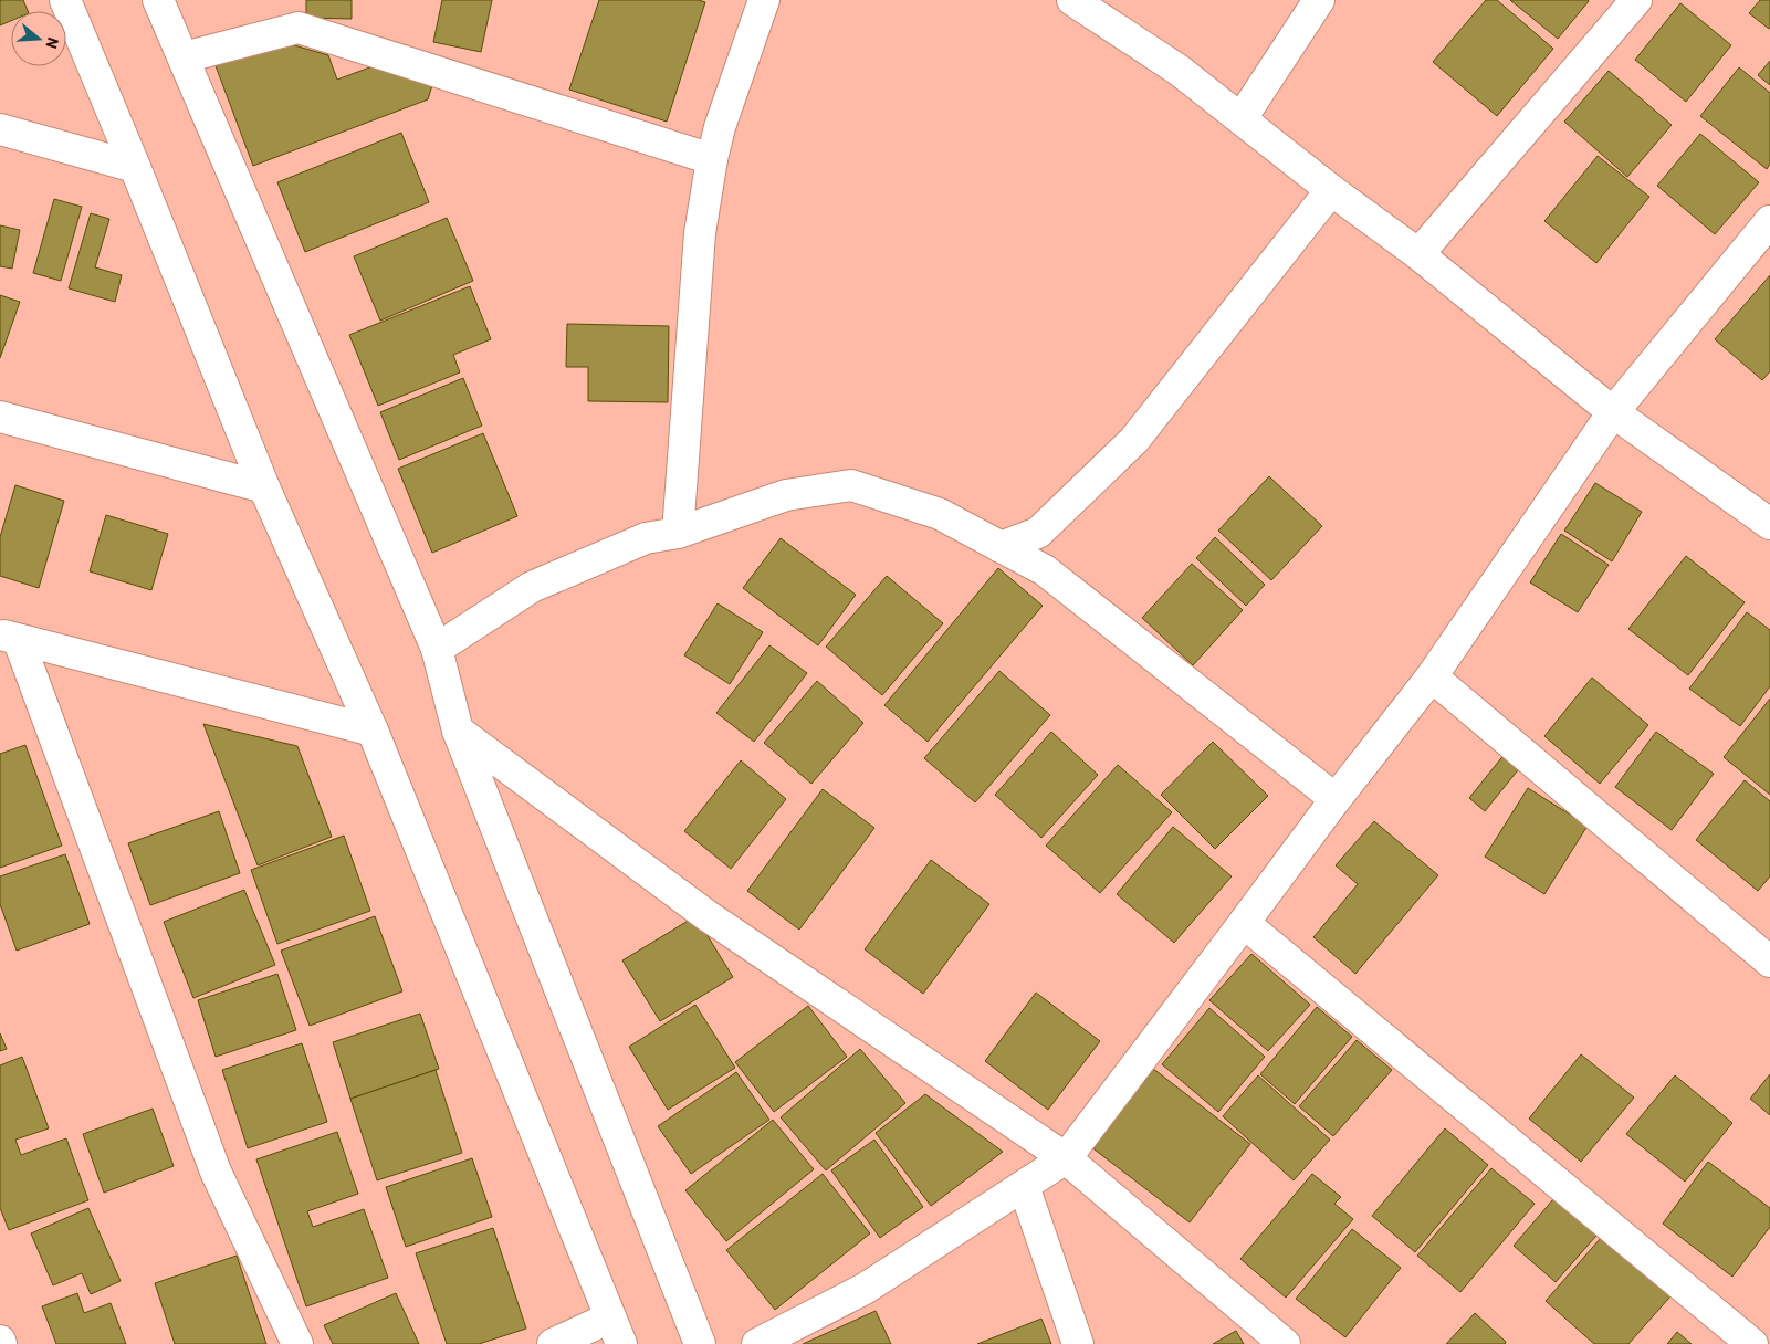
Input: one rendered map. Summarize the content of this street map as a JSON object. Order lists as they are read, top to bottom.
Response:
{
  "north": "right"
}
